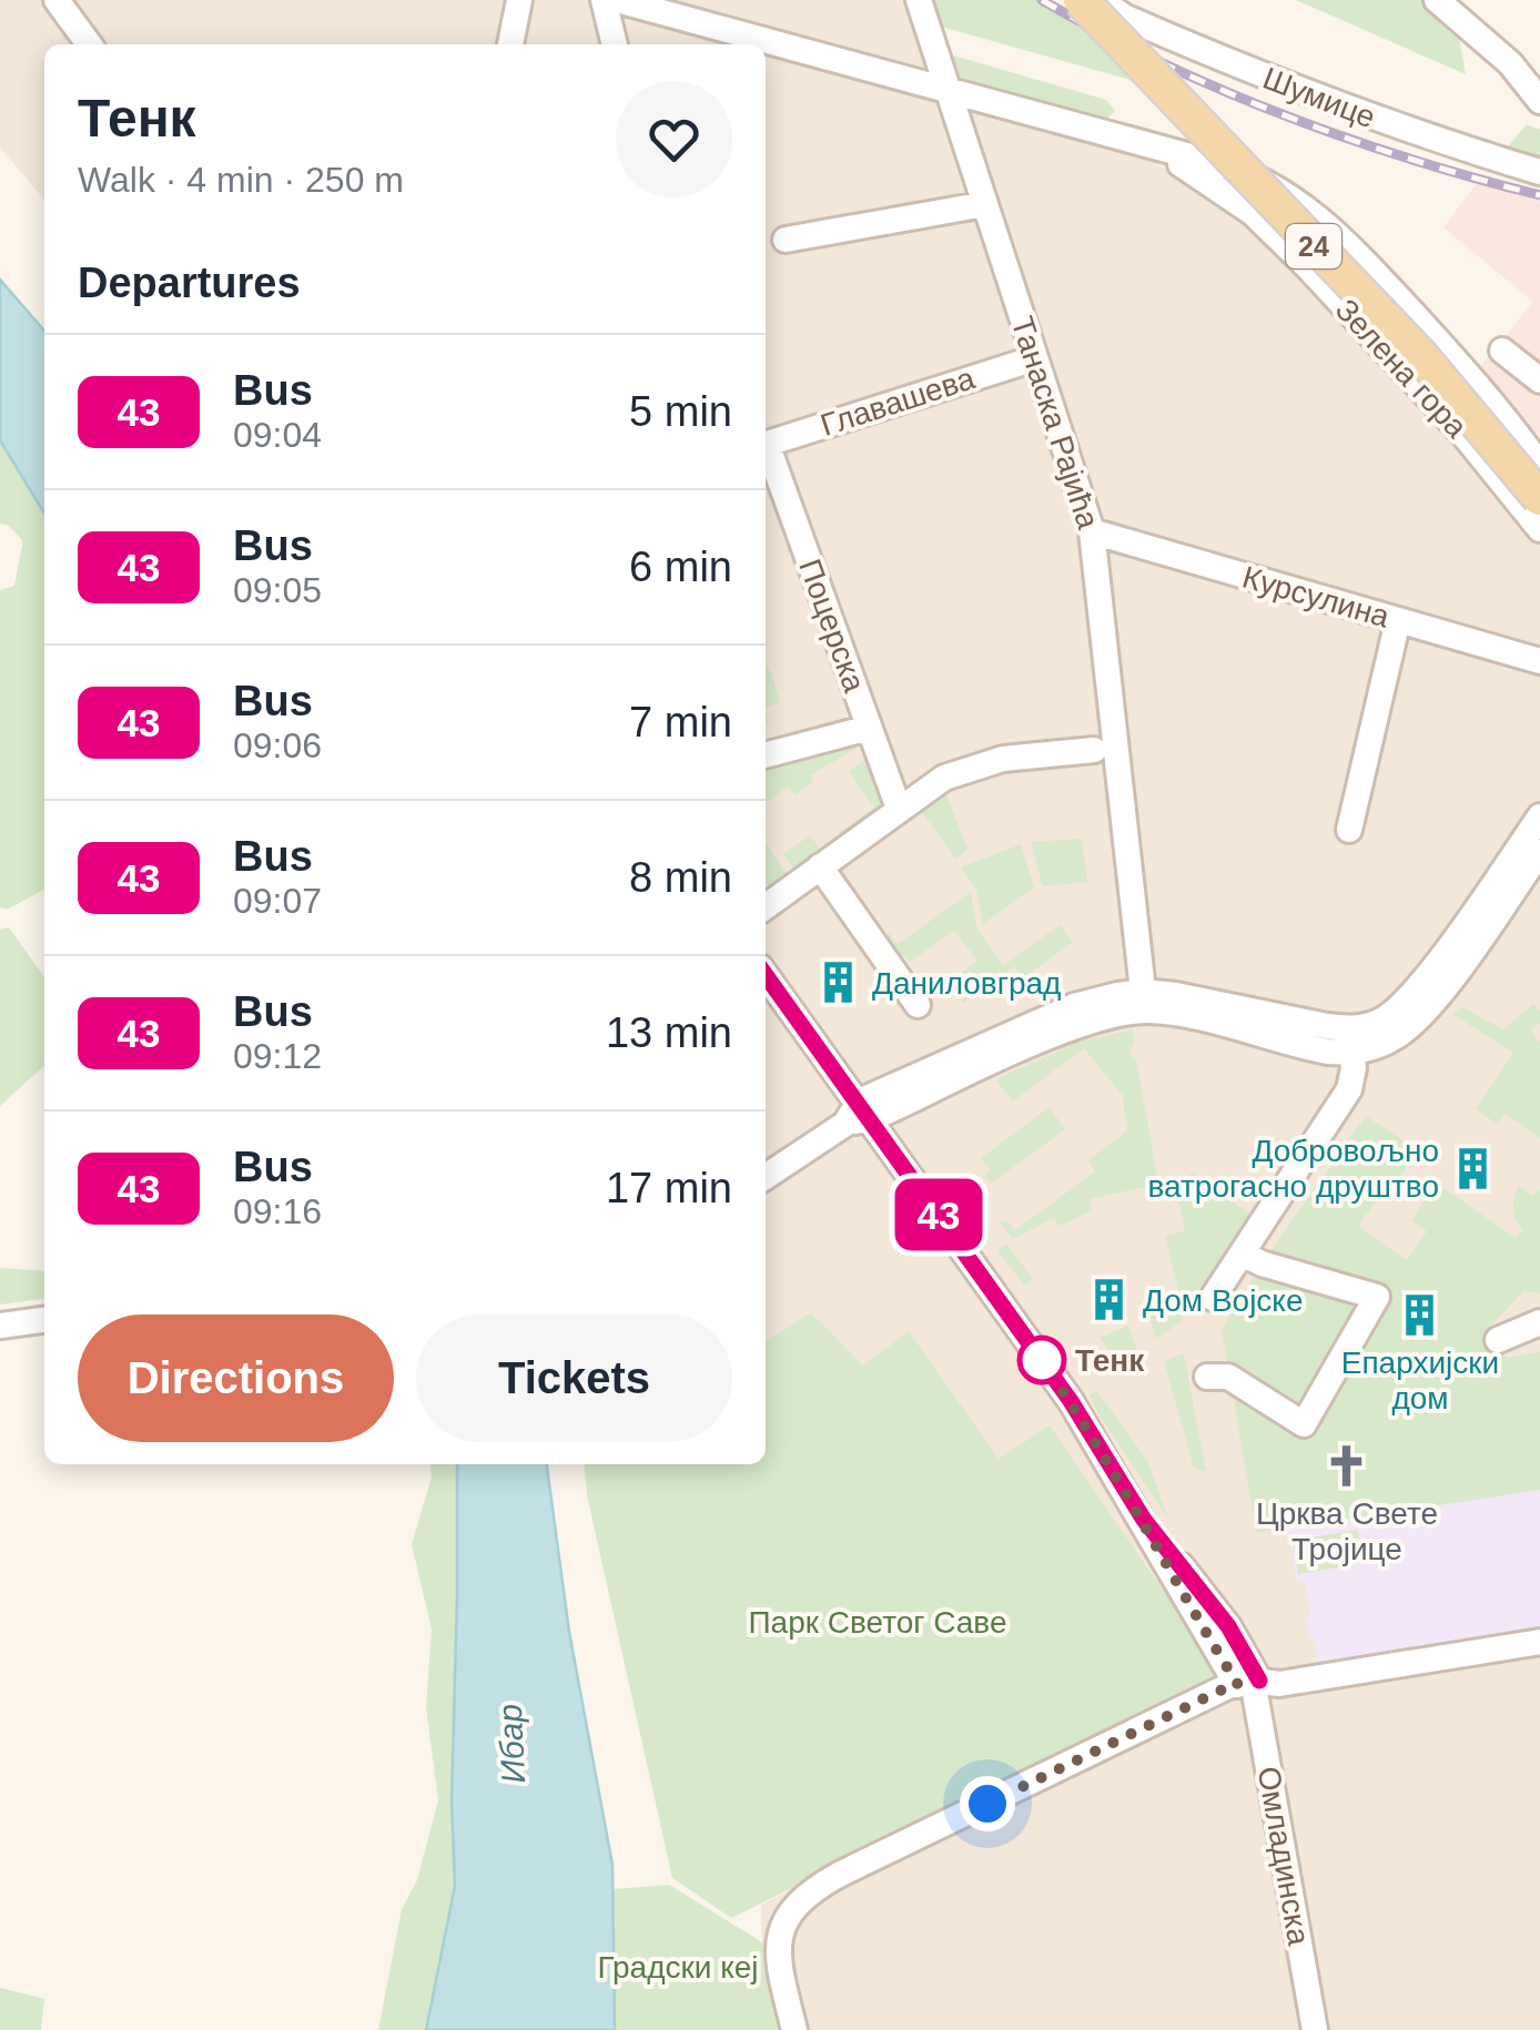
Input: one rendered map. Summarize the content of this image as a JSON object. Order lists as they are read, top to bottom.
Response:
{
  "streets": {
    "main road": ["24"],
    "street": [
      "Шумице",
      "Зелена гора",
      "Главашева",
      "Танаска Рајића",
      "Курсулина",
      "Поцерска",
      "Омладинска"
    ]
  },
  "crossings": [
    ["Шумице", "24"],
    ["Зелена гора", "Танаска Рајића"],
    ["Главашева", "Танаска Рајића"],
    ["Танаска Рајића", "Курсулина"]
  ],
  "water": ["Ибар"],
  "parks": ["Парк Светог Саве", "Градски кеј"],
  "places": {
    "building": [
      "Даниловград",
      "Добровољно ватрогасно друштво",
      "Дом Војске",
      "Епархијски дом"
    ],
    "other": ["Тенк"],
    "church": ["Црква Свете Тројице"]
  },
  "lines": ["bus line 43"],
  "page": {
    "on_map": "43",
    "heading": [
      ["Тенк", "Walk · 4 min · 250 m"],
      "Departures"
    ],
    "list": [
      {
        "mark": "43",
        "name": "Bus",
        "note": "09:04",
        "value": "5 min"
      },
      {
        "mark": "43",
        "name": "Bus",
        "note": "09:05",
        "value": "6 min"
      },
      {
        "mark": "43",
        "name": "Bus",
        "note": "09:06",
        "value": "7 min"
      },
      {
        "mark": "43",
        "name": "Bus",
        "note": "09:07",
        "value": "8 min"
      },
      {
        "mark": "43",
        "name": "Bus",
        "note": "09:12",
        "value": "13 min"
      },
      {
        "mark": "43",
        "name": "Bus",
        "note": "09:16",
        "value": "17 min"
      }
    ],
    "buttons": ["Directions", "Tickets"]
  }
}
